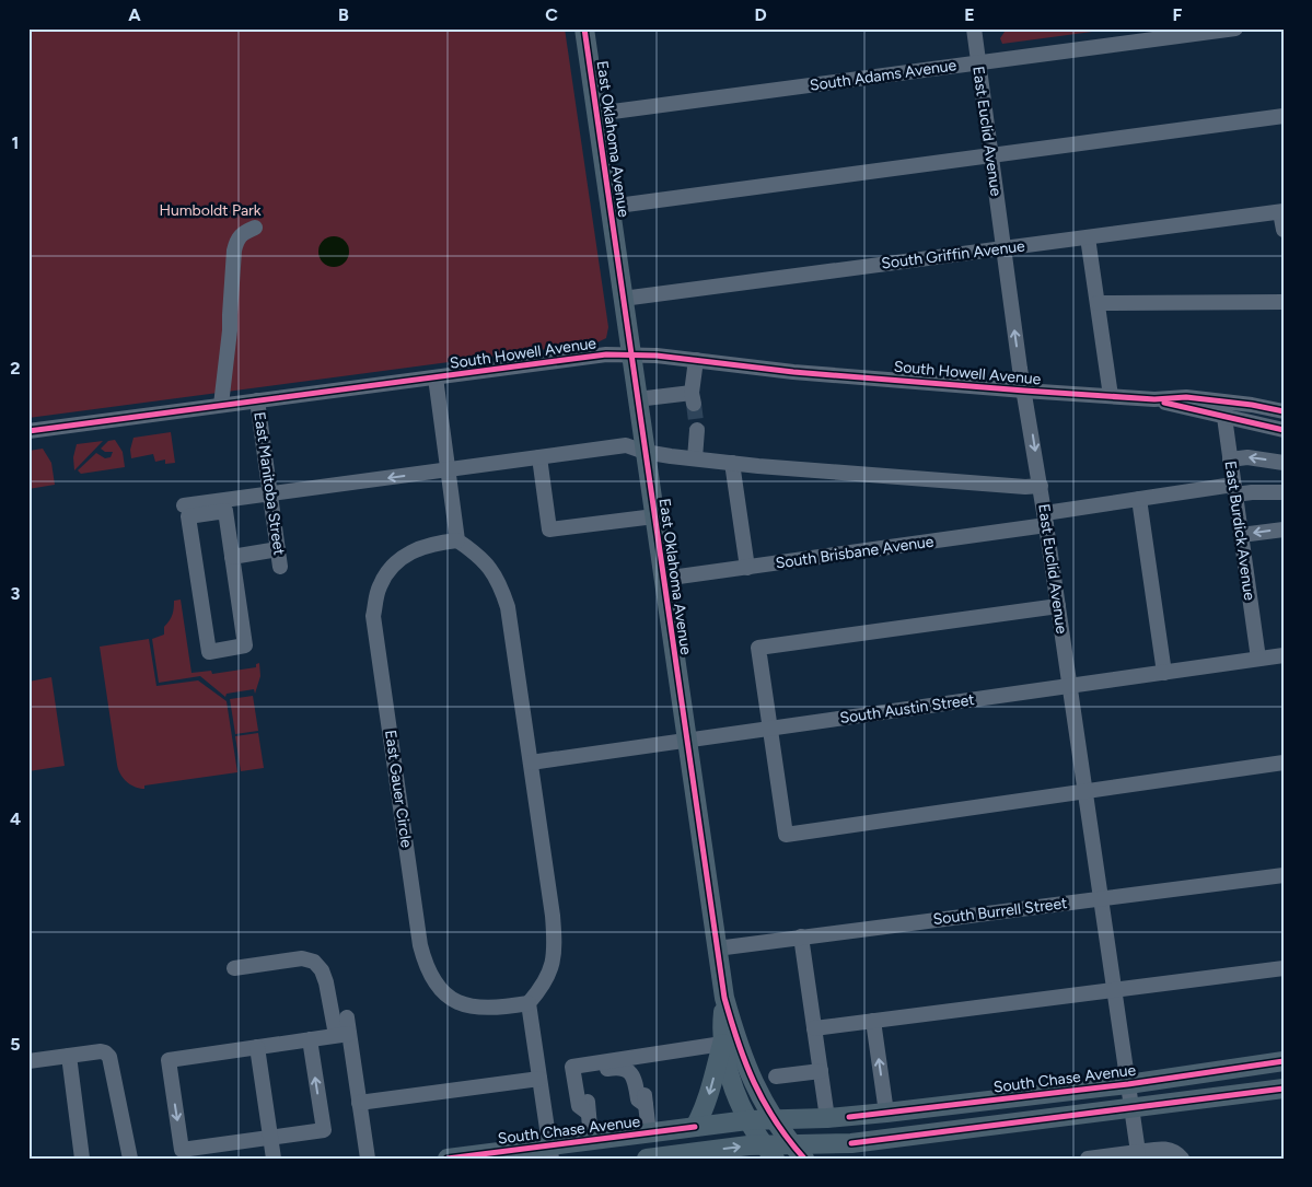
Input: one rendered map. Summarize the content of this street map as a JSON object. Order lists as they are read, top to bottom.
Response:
{
  "streets": {
    "main road": ["East Oklahoma Avenue", "South Chase Avenue"],
    "street": [
      "South Adams Avenue",
      "East Euclid Avenue",
      "South Griffin Avenue",
      "South Howell Avenue",
      "East Manitoba Street",
      "East Burdick Avenue",
      "South Brisbane Avenue",
      "South Austin Street",
      "East Gauer Circle",
      "South Burrell Street"
    ]
  },
  "crossings": [
    ["South Adams Avenue", "East Euclid Avenue"],
    ["South Adams Avenue", "East Oklahoma Avenue"],
    ["East Euclid Avenue", "South Griffin Avenue"],
    ["East Euclid Avenue", "South Howell Avenue"],
    ["East Euclid Avenue", "South Brisbane Avenue"],
    ["East Euclid Avenue", "South Austin Street"],
    ["East Euclid Avenue", "South Burrell Street"],
    ["East Euclid Avenue", "South Chase Avenue"],
    ["East Oklahoma Avenue", "South Griffin Avenue"],
    ["East Oklahoma Avenue", "South Howell Avenue"],
    ["East Oklahoma Avenue", "South Brisbane Avenue"],
    ["East Oklahoma Avenue", "South Austin Street"],
    ["East Oklahoma Avenue", "South Burrell Street"],
    ["East Oklahoma Avenue", "South Chase Avenue"],
    ["South Howell Avenue", "East Manitoba Street"],
    ["South Howell Avenue", "East Burdick Avenue"],
    ["East Burdick Avenue", "South Brisbane Avenue"],
    ["East Burdick Avenue", "South Austin Street"]
  ],
  "parks": ["Humboldt Park"],
  "grid": {
    "columns": [
      "A",
      "B",
      "C",
      "D",
      "E",
      "F"
    ],
    "rows": [
      "1",
      "2",
      "3",
      "4",
      "5"
    ]
  }
}
